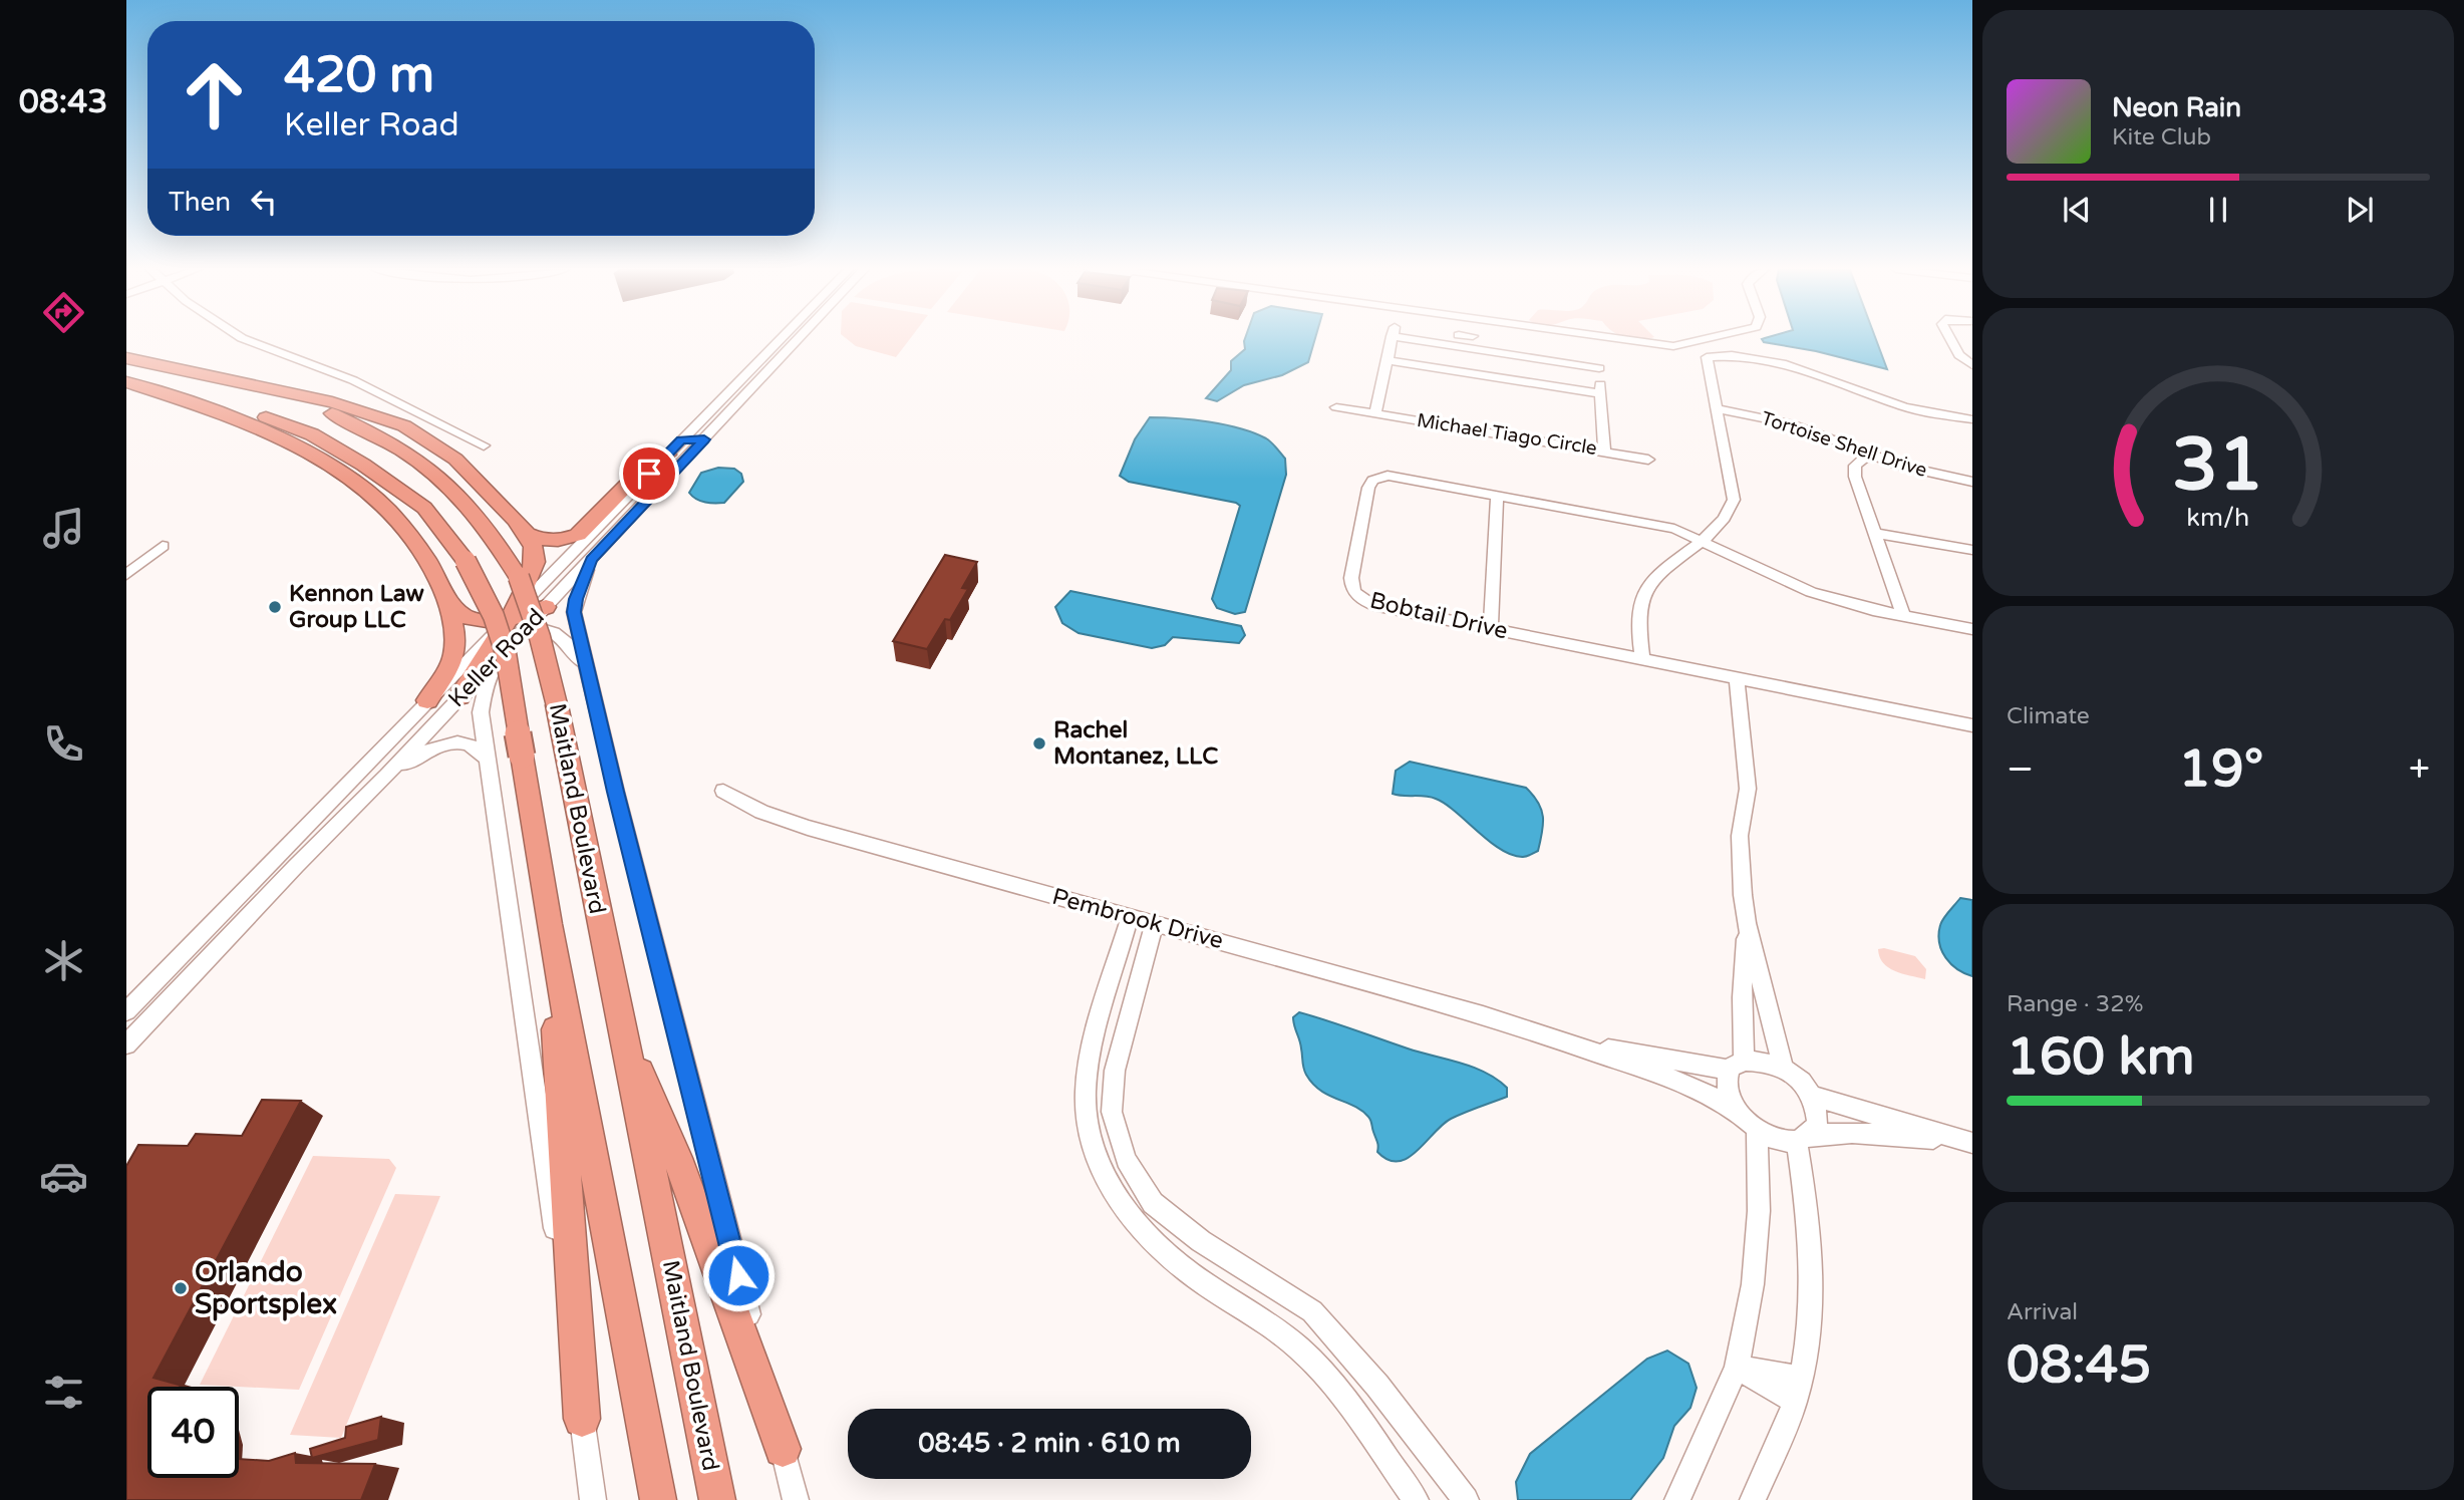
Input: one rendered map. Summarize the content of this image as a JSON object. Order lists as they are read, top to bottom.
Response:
{
  "streets": {
    "highway": ["Maitland Boulevard"],
    "street": [
      "Michael Tiago Circle",
      "Tortoise Shell Drive",
      "Bobtail Drive",
      "Keller Road",
      "Pembrook Drive"
    ]
  },
  "places": ["Kennon Law Group LLC", "Rachel Montanez, LLC", "Orlando Sportsplex"],
  "page": {
    "tabs": "08:43",
    "turn": ["420 m", "Keller Road"],
    "song": ["Neon Rain", "Kite Club"],
    "then": "Then",
    "tile": [
      "Climate",
      ["Range · 32%", "160 km"],
      ["Arrival", "08:45"]
    ],
    "heat": ["−", "19°", "+"],
    "limit": "40",
    "trip": "08:45 · 2 min · 610 m",
    "gauge": ["31", "km/h"]
  }
}
